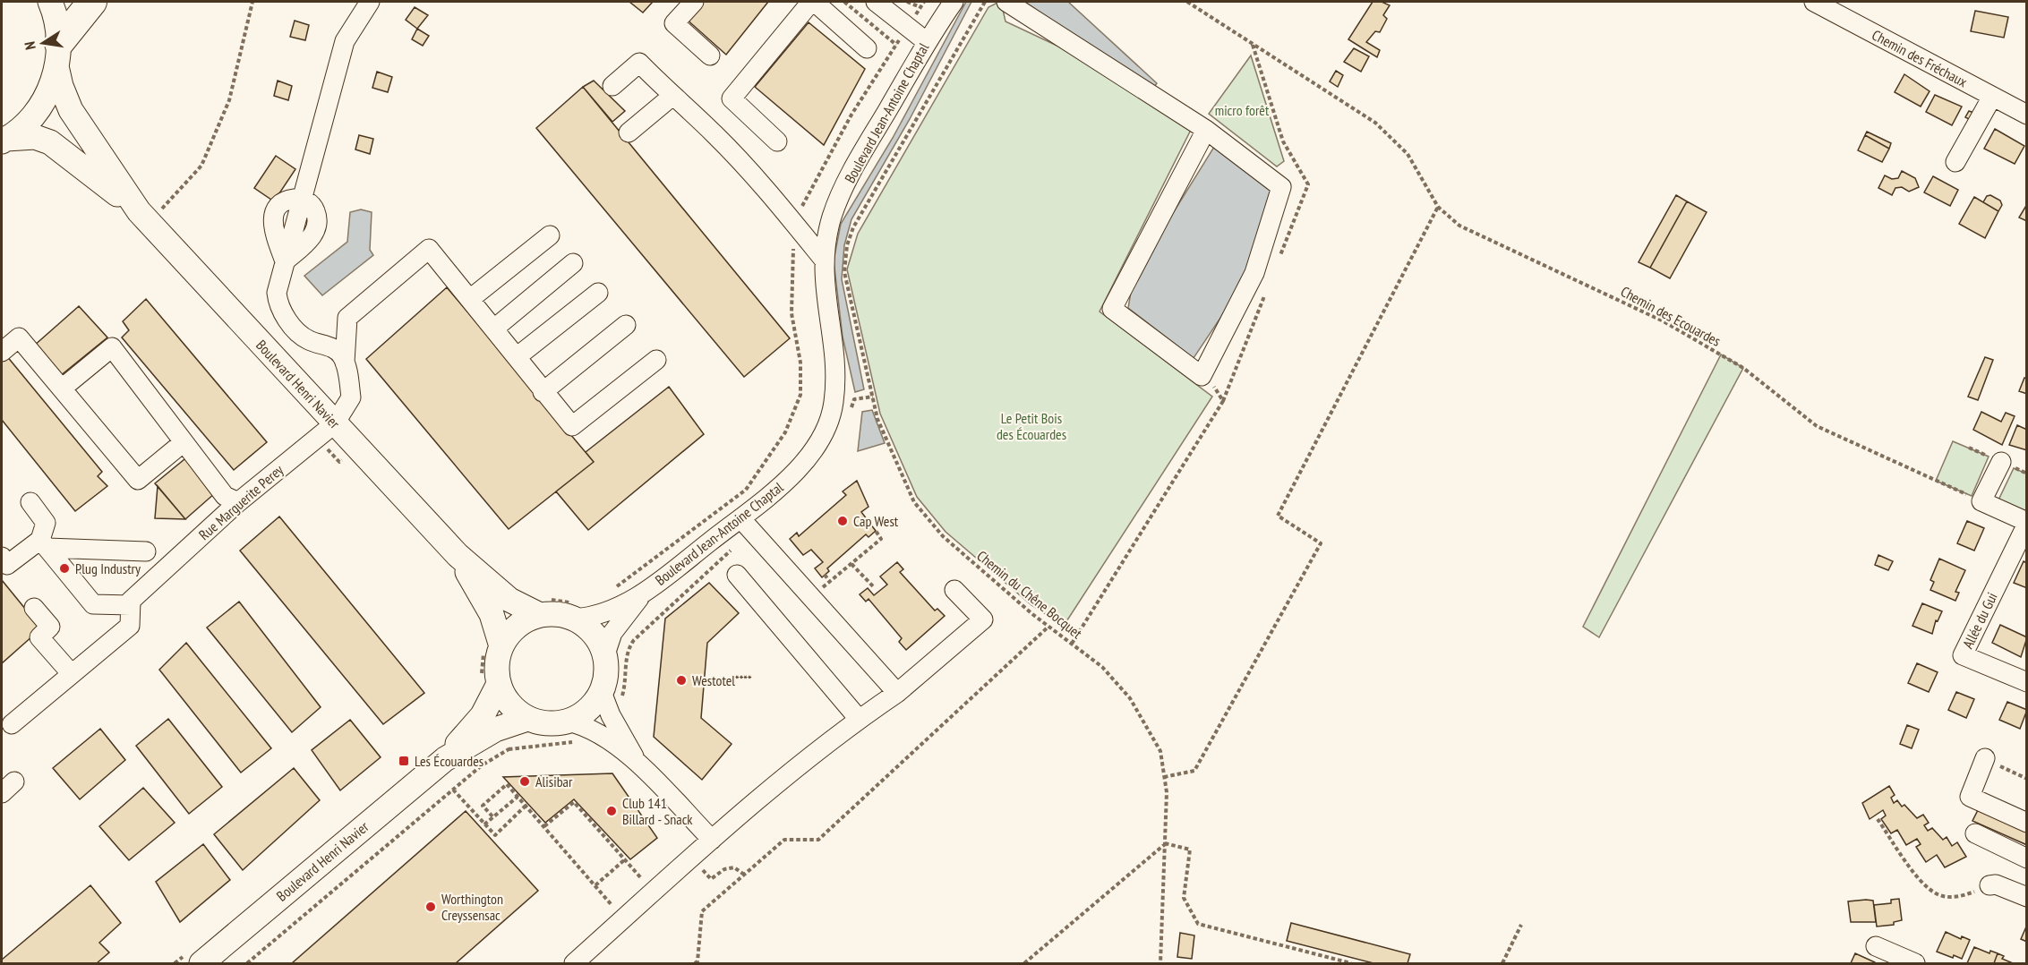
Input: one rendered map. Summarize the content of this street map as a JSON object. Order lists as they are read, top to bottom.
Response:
{
  "streets": {
    "main road": ["Boulevard Henri Navier"],
    "street": [
      "Chemin des Fréchaux",
      "Boulevard Jean-Antoine Chaptal",
      "Rue Marguerite Perey",
      "Allée du Gui"
    ],
    "path": ["Chemin des Ecouardes", "Chemin du Chêne Bocquet"]
  },
  "crossings": [
    ["Boulevard Jean-Antoine Chaptal", "Boulevard Henri Navier"],
    ["Chemin des Ecouardes", "Allée du Gui"],
    ["Boulevard Henri Navier", "Rue Marguerite Perey"]
  ],
  "parks": ["micro forêt", "Le Petit Bois des Écouardes"],
  "places": {
    "other": [
      "Cap West",
      "Plug Industry",
      "Westotel****",
      "Alisibar",
      "Club 141 Billard - Snack",
      "Worthington Creyssensac"
    ],
    "transit": ["Les Écouardes"]
  },
  "north": "left"
}
